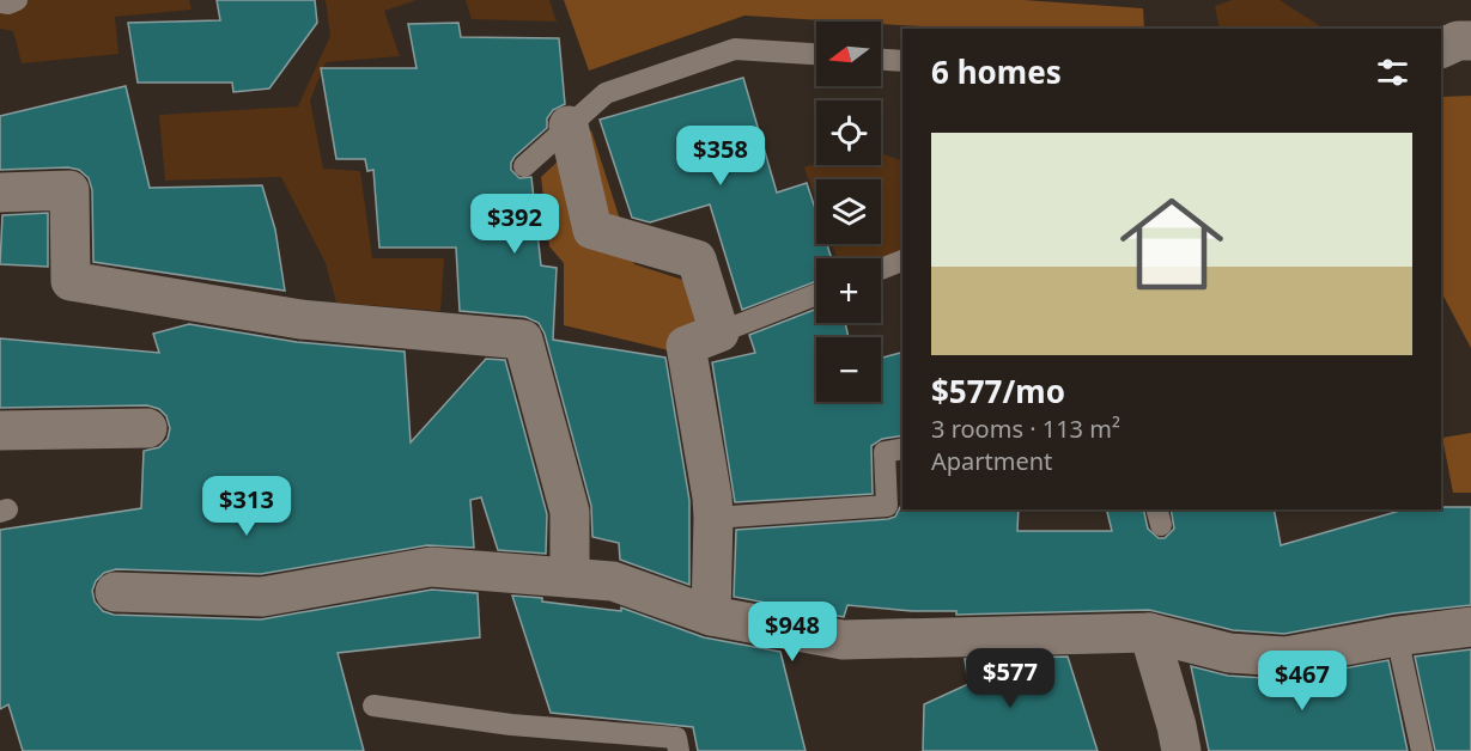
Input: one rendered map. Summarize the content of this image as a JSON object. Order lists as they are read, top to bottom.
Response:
{
  "north": "left",
  "page": {
    "map_buttons": ["+", "−"],
    "heading": "6 homes",
    "list": [
      {
        "name": "$577/mo",
        "note": "3 rooms · 113 m² · Apartment"
      }
    ],
    "price": [
      "$358",
      "$392",
      "$313",
      "$948",
      "$577",
      "$467"
    ]
  }
}
